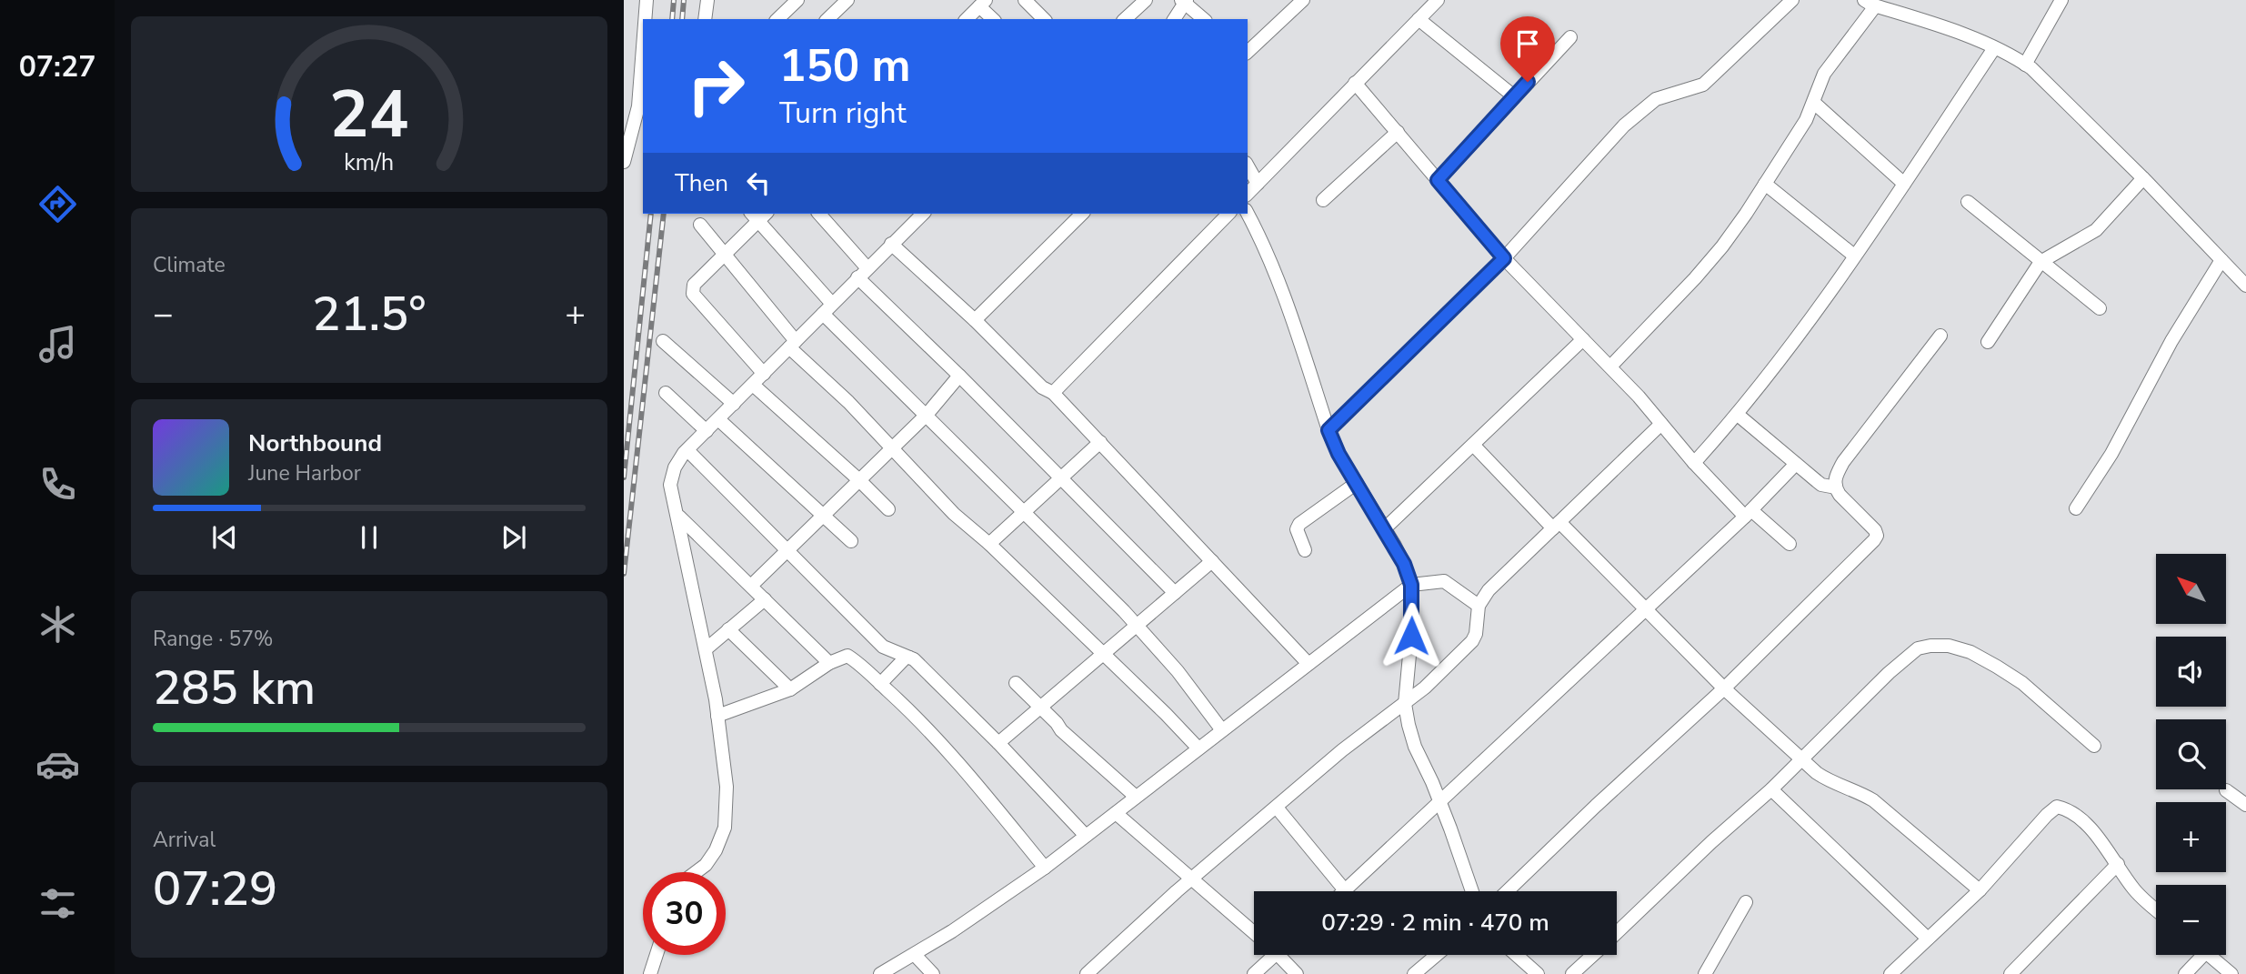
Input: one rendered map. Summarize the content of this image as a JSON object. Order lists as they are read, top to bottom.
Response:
{
  "north": "top left",
  "page": {
    "tabs": "07:27",
    "turn": ["150 m", "Turn right"],
    "then": "Then",
    "tile": [
      "Climate",
      ["Range · 57%", "285 km"],
      ["Arrival", "07:29"]
    ],
    "heat": ["−", "21.5°", "+"],
    "song": ["Northbound", "June Harbor"],
    "map_buttons": ["+", "−"],
    "limit": "30",
    "trip": "07:29 · 2 min · 470 m",
    "gauge": ["24", "km/h"]
  }
}
